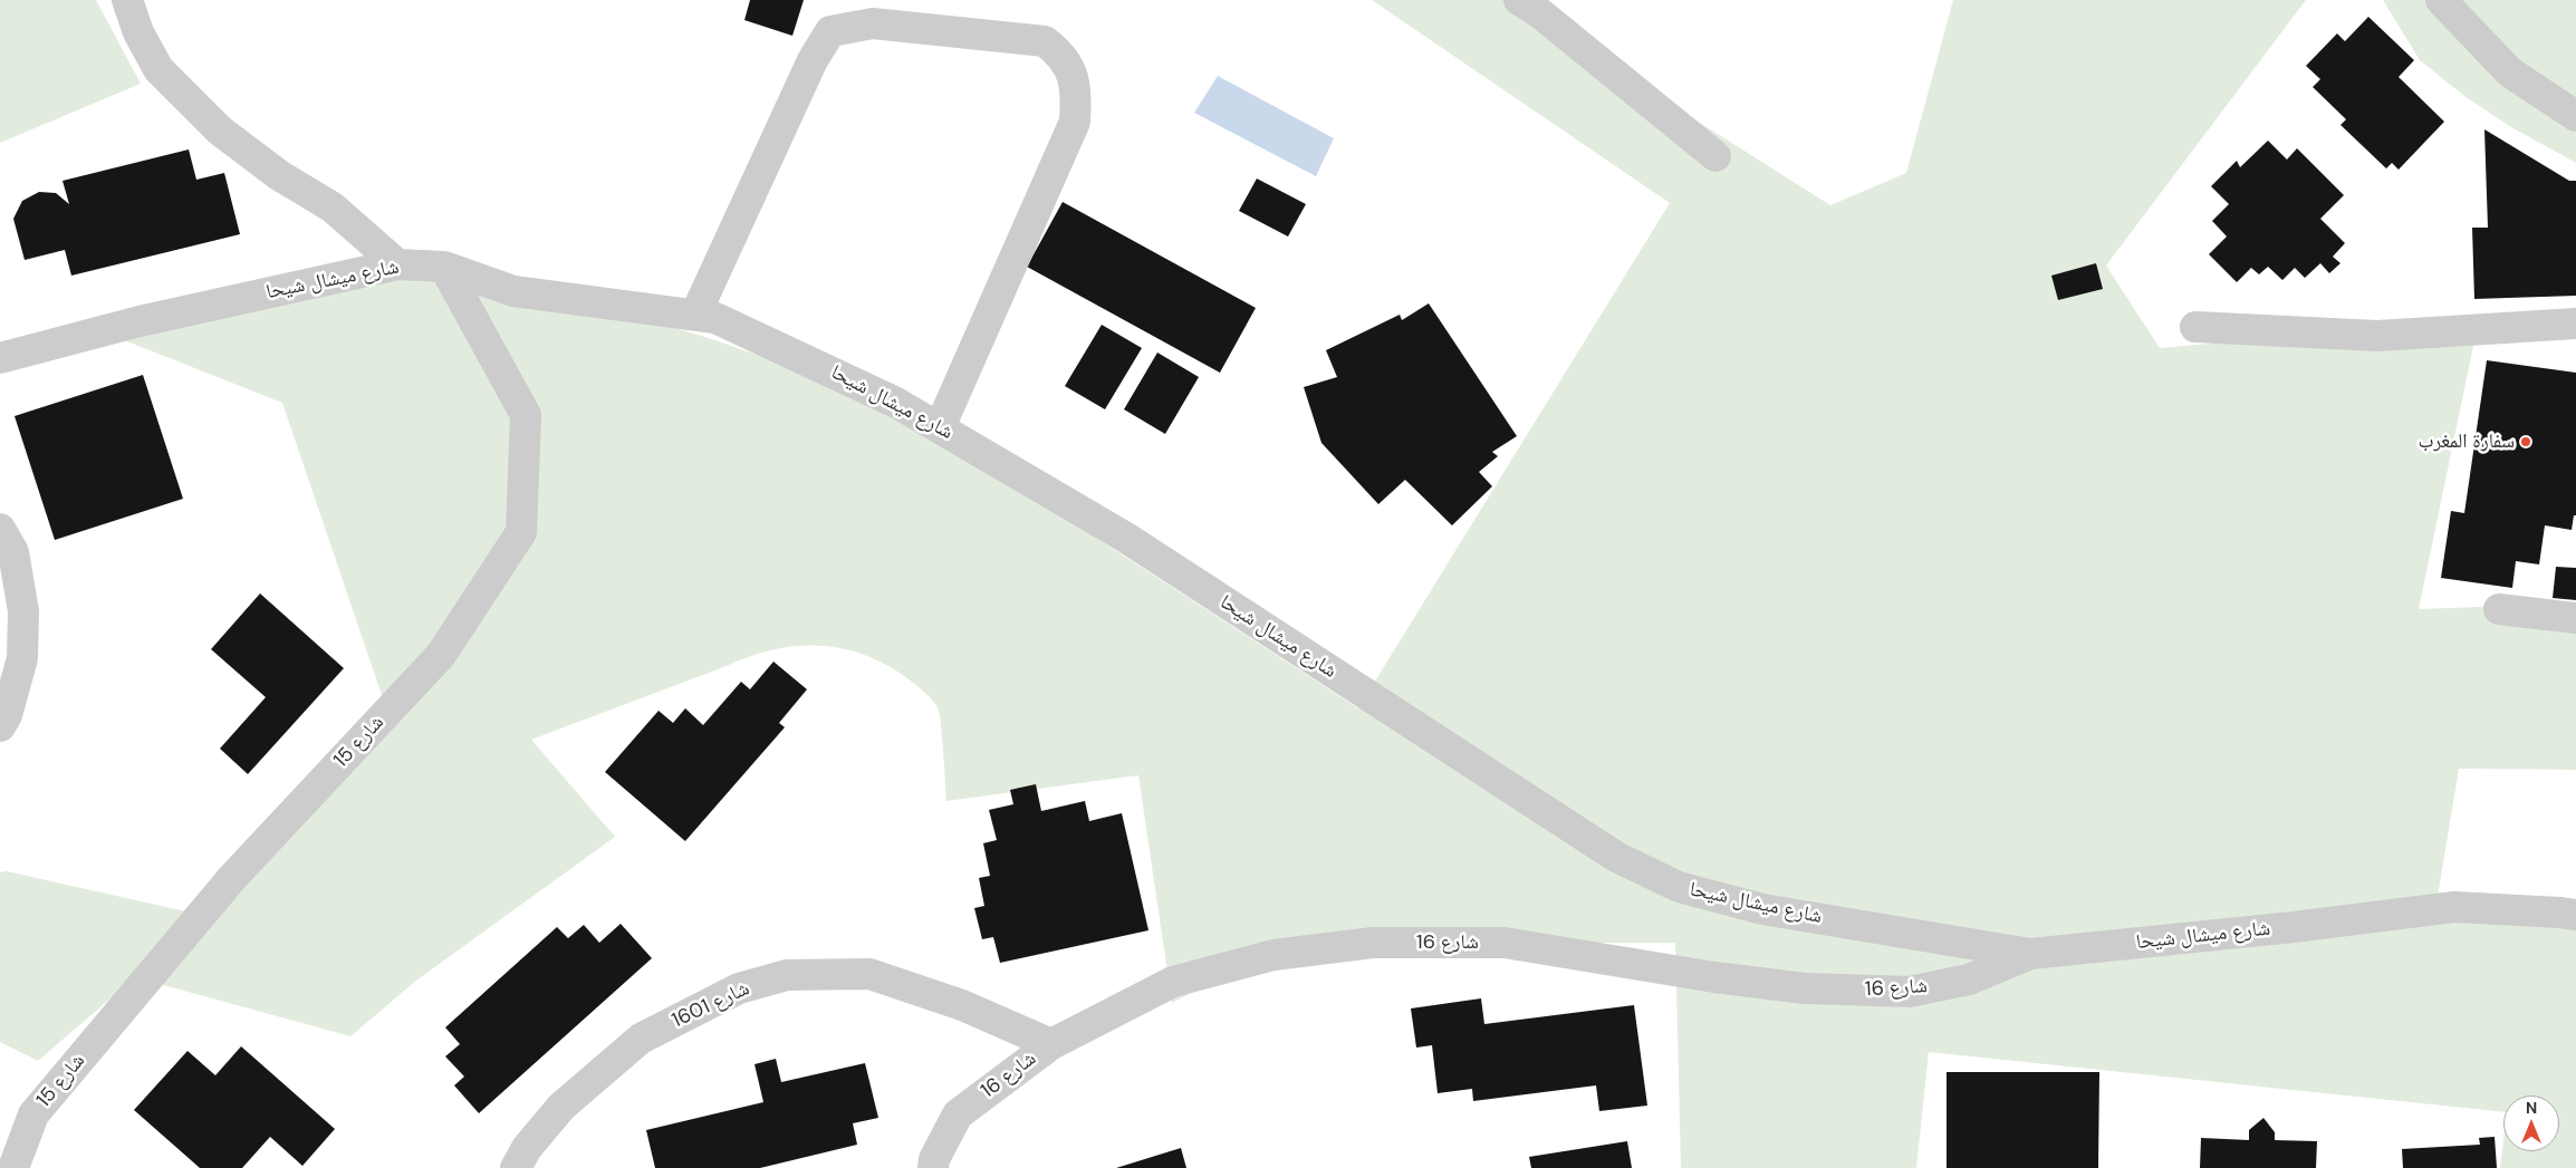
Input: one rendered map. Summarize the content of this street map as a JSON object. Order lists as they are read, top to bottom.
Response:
{
  "streets": {
    "street": [
      "شارع ميشال شيحا",
      "شارع 15",
      "شارع 16",
      "شارع 1601"
    ]
  },
  "crossings": [
    ["شارع ميشال شيحا", "شارع 15"],
    ["شارع ميشال شيحا", "شارع 16"],
    ["شارع 16", "شارع 1601"]
  ],
  "places": ["سفارة المغرب"],
  "north": "top"
}
